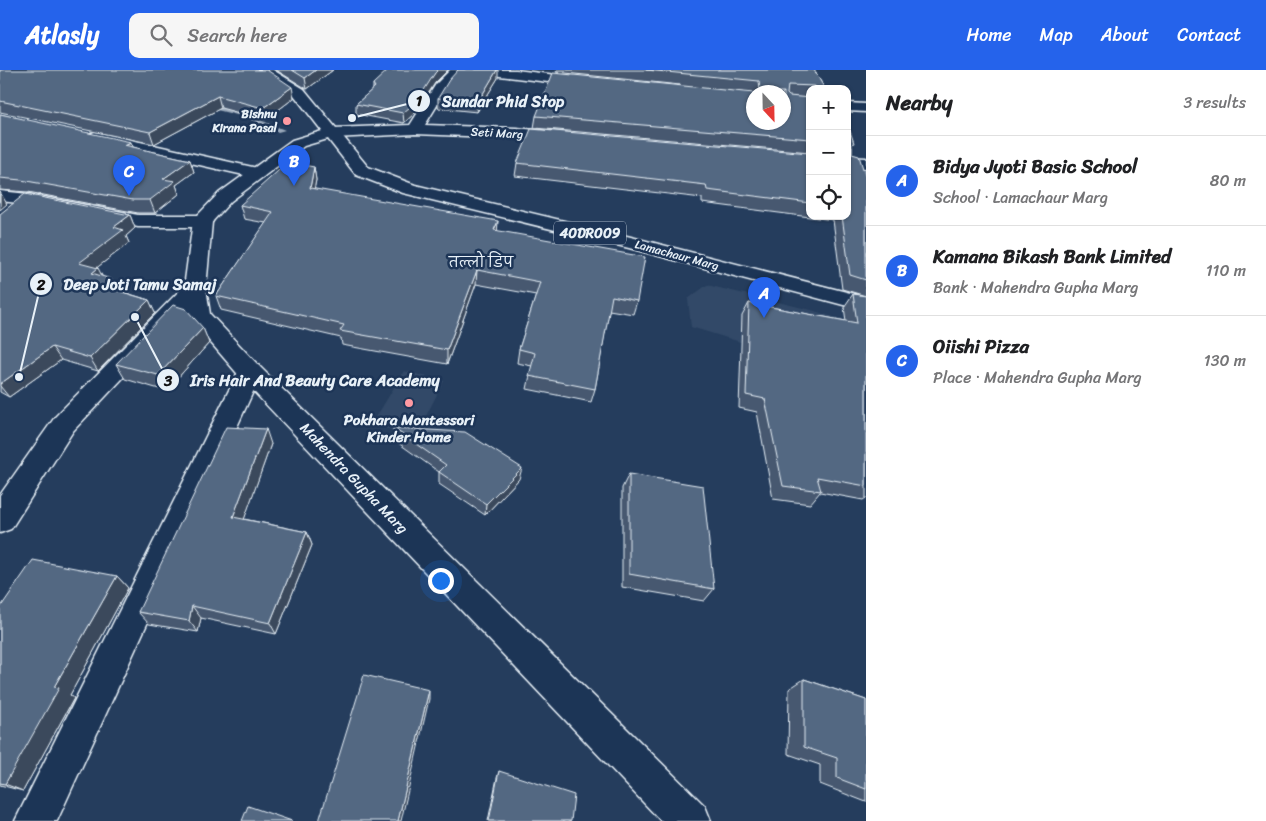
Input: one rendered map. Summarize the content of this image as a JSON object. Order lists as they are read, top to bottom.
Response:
{
  "streets": {
    "street": [
      "Seti Marg",
      "40DR009",
      "Lamachaur Marg",
      "Mahendra Gupha Marg"
    ]
  },
  "crossings": [
    ["Seti Marg", "Lamachaur Marg"]
  ],
  "districts": ["तल्लो डिप"],
  "places": [
    "Sundar Phid Stop",
    "Bishnu Kirana Pasal",
    "Iris Hair And Beauty Care Academy",
    "Deep Joti Tamu Samaj",
    "Pokhara Montessori Kinder Home"
  ],
  "north": "bottom",
  "page": {
    "header": "Atlasly",
    "search": "Search here",
    "nav": [
      "Home",
      "Map",
      "About",
      "Contact"
    ],
    "heading": ["Nearby", "3 results"],
    "map_buttons": ["+", "−"],
    "list": [
      {
        "mark": "A",
        "name": "Bidya Jyoti Basic School",
        "note": "School · Lamachaur Marg",
        "value": "80 m"
      },
      {
        "mark": "B",
        "name": "Kamana Bikash Bank Limited",
        "note": "Bank · Mahendra Gupha Marg",
        "value": "110 m"
      },
      {
        "mark": "C",
        "name": "Oiishi Pizza",
        "note": "Place · Mahendra Gupha Marg",
        "value": "130 m"
      }
    ],
    "pins": ["B", "C", "A"]
  }
}
